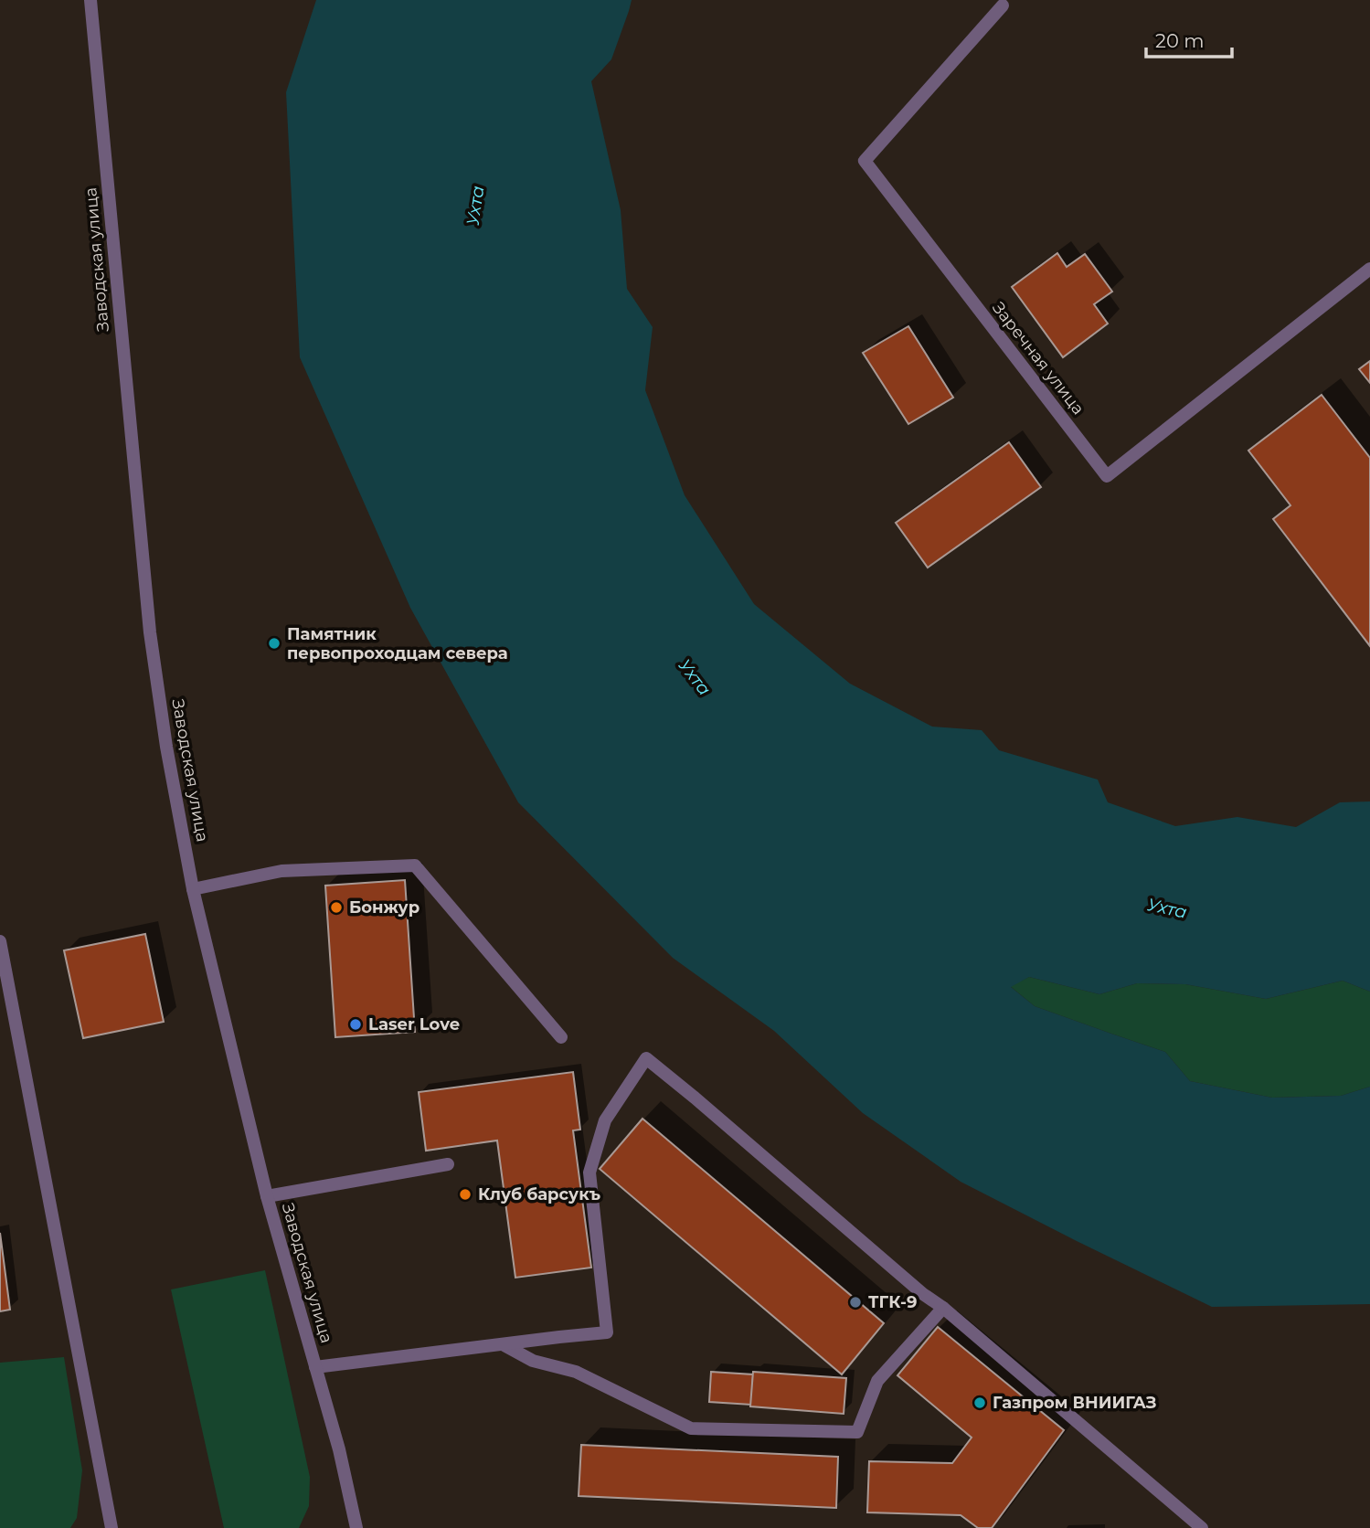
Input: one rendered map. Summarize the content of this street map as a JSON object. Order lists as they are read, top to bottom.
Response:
{
  "streets": {
    "street": ["Заводская улица", "Заречная улица"]
  },
  "water": ["Ухта"],
  "places": [
    "Памятник первопроходцам севера",
    "Бонжур",
    "Laser Love",
    "Клуб барсукъ",
    "ТГК-9",
    "Газпром ВНИИГАЗ"
  ],
  "scale_bar": "20 m"
}
